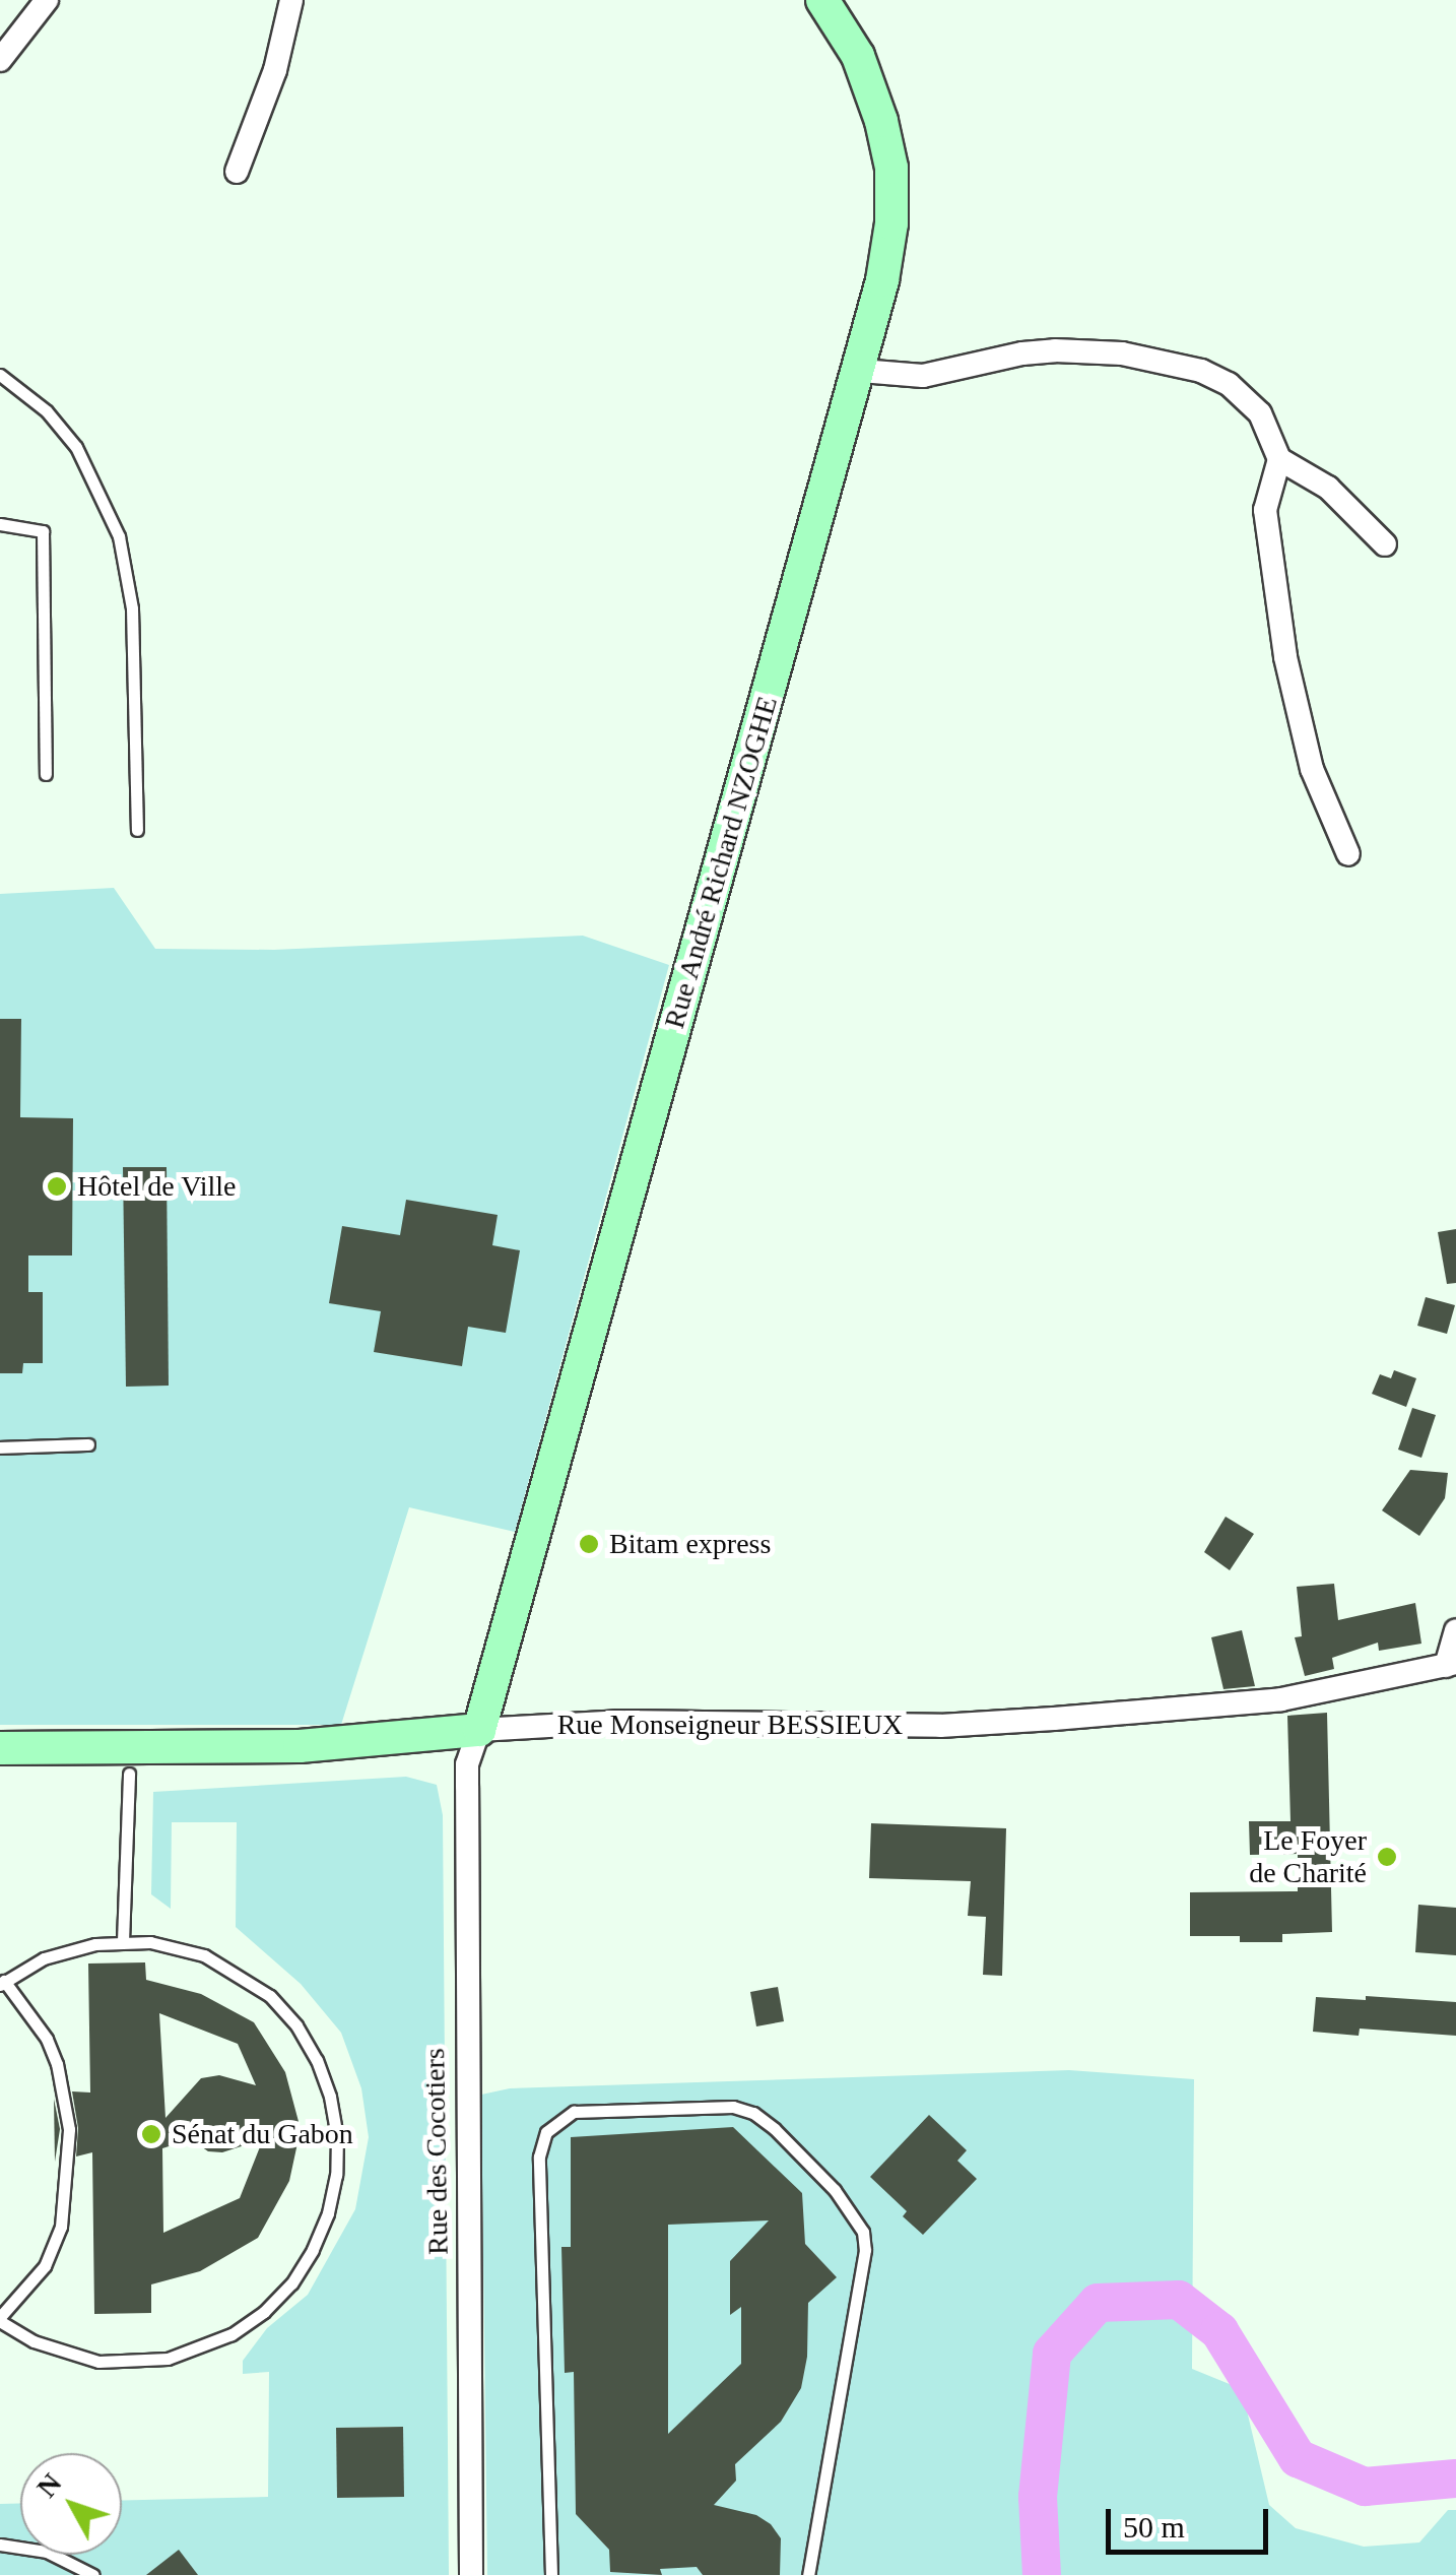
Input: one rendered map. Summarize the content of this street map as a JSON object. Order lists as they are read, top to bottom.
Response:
{
  "streets": {
    "street": ["Rue André Richard NZOGHE", "Rue Monseigneur BESSIEUX", "Rue des Cocotiers"]
  },
  "crossings": [
    ["Rue André Richard NZOGHE", "Rue Monseigneur BESSIEUX"],
    ["Rue André Richard NZOGHE", "Rue des Cocotiers"],
    ["Rue Monseigneur BESSIEUX", "Rue des Cocotiers"]
  ],
  "places": [
    "Hôtel de Ville",
    "Bitam express",
    "Le Foyer de Charité",
    "Sénat du Gabon"
  ],
  "scale_bar": "50 m",
  "north": "top left"
}
